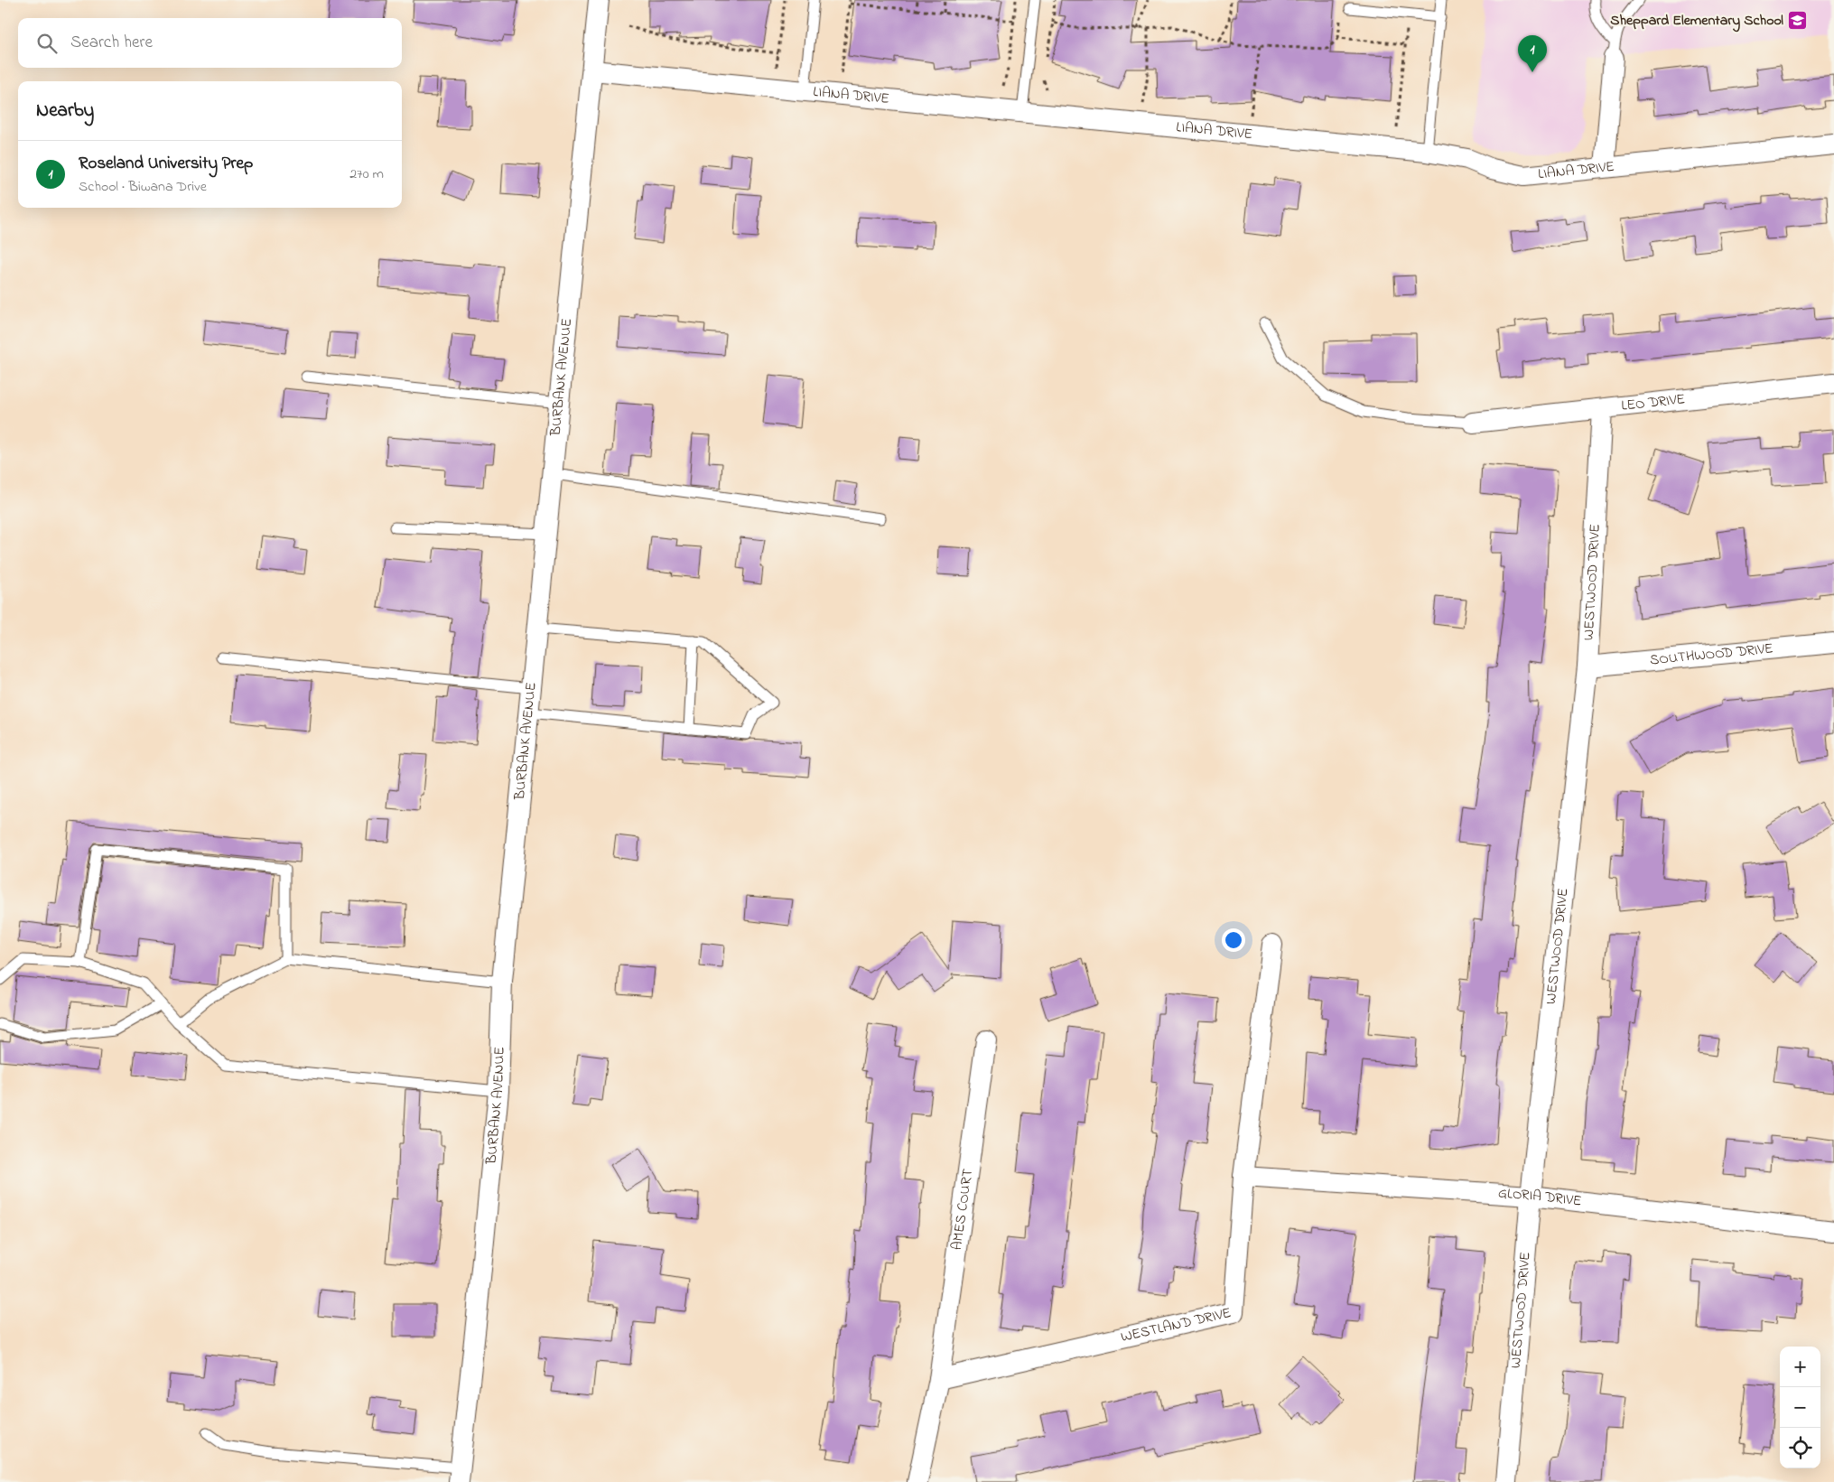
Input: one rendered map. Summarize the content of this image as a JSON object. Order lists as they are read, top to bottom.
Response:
{
  "streets": {
    "street": [
      "LIANA DRIVE",
      "BURBANK AVENUE",
      "LEO DRIVE",
      "WESTWOOD DRIVE",
      "SOUTHWOOD DRIVE",
      "GLORIA DRIVE",
      "AMES COURT",
      "WESTLAND DRIVE"
    ]
  },
  "crossings": [
    ["LIANA DRIVE", "BURBANK AVENUE"],
    ["LEO DRIVE", "WESTWOOD DRIVE"],
    ["WESTWOOD DRIVE", "SOUTHWOOD DRIVE"],
    ["WESTWOOD DRIVE", "GLORIA DRIVE"],
    ["GLORIA DRIVE", "WESTLAND DRIVE"],
    ["AMES COURT", "WESTLAND DRIVE"]
  ],
  "places": {
    "school or university": ["Sheppard Elementary School"]
  },
  "page": {
    "search": "Search here",
    "pins": "1",
    "heading": "Nearby",
    "list": [
      {
        "mark": "1",
        "name": "Roseland University Prep",
        "note": "School · Biwana Drive",
        "value": "270 m"
      }
    ],
    "map_buttons": ["+", "−"]
  }
}
